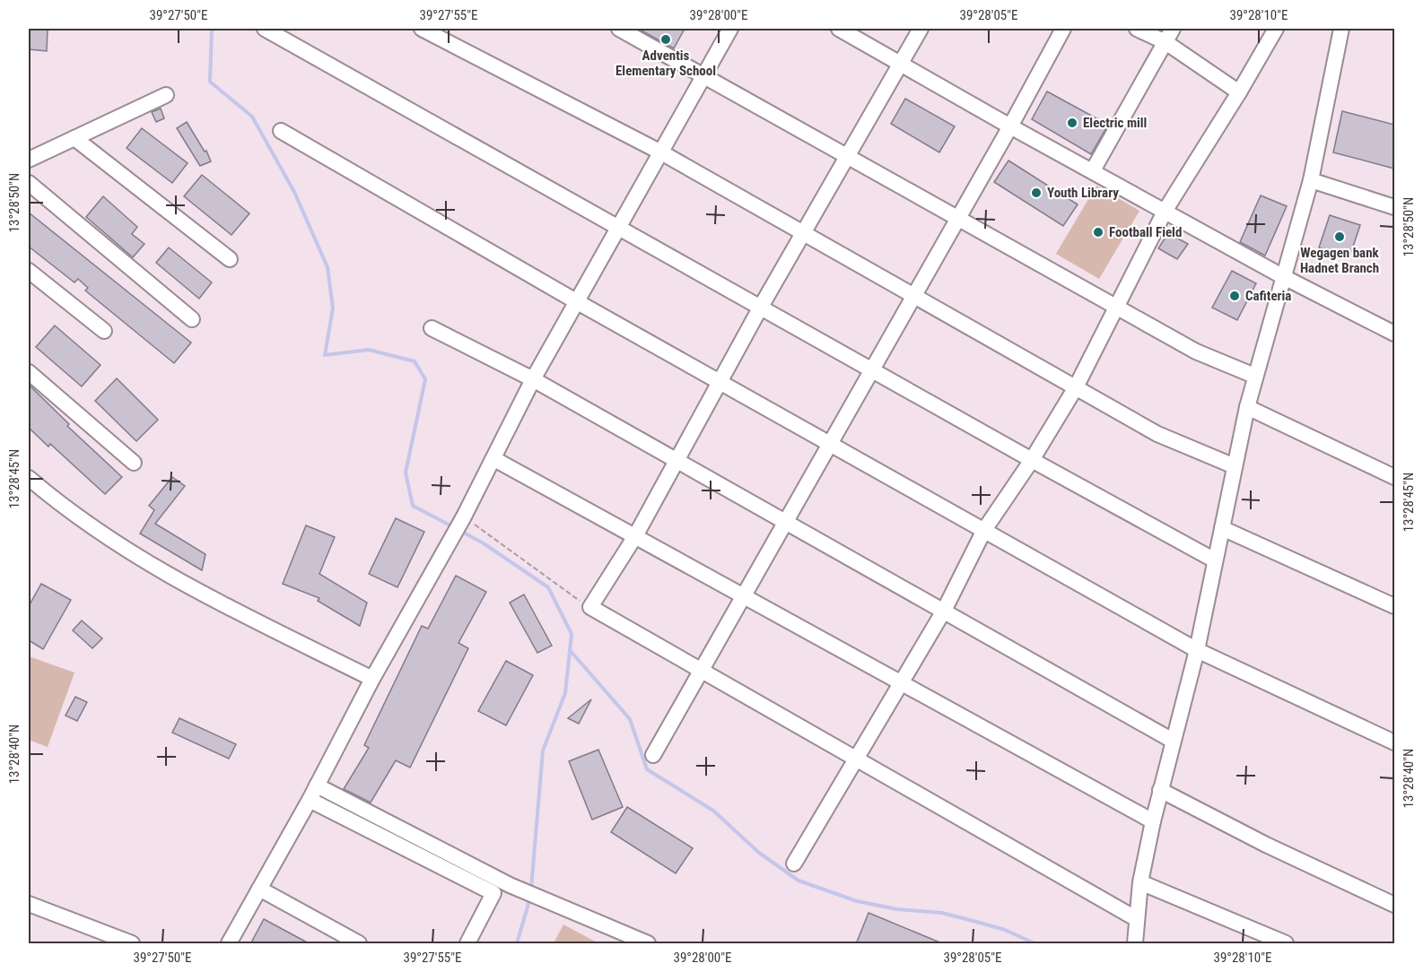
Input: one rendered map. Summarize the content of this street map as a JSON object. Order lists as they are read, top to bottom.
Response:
{
  "places": [
    "Adventis Elementary School",
    "Electric mill",
    "Youth Library",
    "Football Field",
    "Wegagen bank Hadnet Branch",
    "Cafiteria"
  ],
  "coordinates": [
    "39°27'50\"E",
    "39°27'55\"E",
    "39°28'00\"E",
    "39°28'05\"E",
    "39°28'10\"E",
    "13°28'50\"N",
    "13°28'45\"N",
    "13°28'40\"N"
  ]
}
